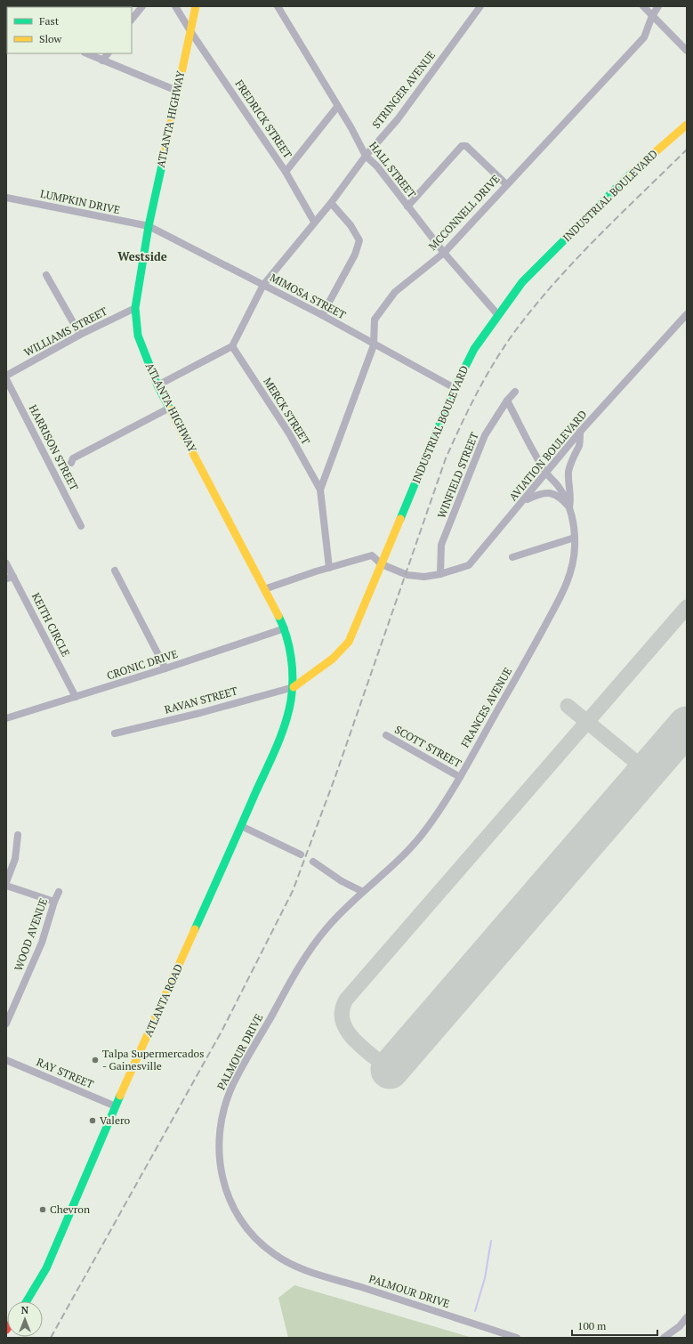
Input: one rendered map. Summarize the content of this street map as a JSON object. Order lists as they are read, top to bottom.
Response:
{
  "streets": {
    "main road": ["ATLANTA HIGHWAY", "INDUSTRIAL BOULEVARD", "ATLANTA ROAD"],
    "street": [
      "STRINGER AVENUE",
      "FREDRICK STREET",
      "HALL STREET",
      "LUMPKIN DRIVE",
      "MCCONNELL DRIVE",
      "MIMOSA STREET",
      "WILLIAMS STREET",
      "MERCK STREET",
      "HARRISON STREET",
      "AVIATION BOULEVARD",
      "WINFIELD STREET",
      "KEITH CIRCLE",
      "CRONIC DRIVE",
      "RAVAN STREET",
      "FRANCES AVENUE",
      "SCOTT STREET",
      "WOOD AVENUE",
      "PALMOUR DRIVE",
      "RAY STREET"
    ]
  },
  "crossings": [
    ["STRINGER AVENUE", "FREDRICK STREET"],
    ["STRINGER AVENUE", "HALL STREET"],
    ["STRINGER AVENUE", "MIMOSA STREET"],
    ["STRINGER AVENUE", "MERCK STREET"],
    ["ATLANTA HIGHWAY", "FREDRICK STREET"],
    ["ATLANTA HIGHWAY", "INDUSTRIAL BOULEVARD"],
    ["ATLANTA HIGHWAY", "LUMPKIN DRIVE"],
    ["ATLANTA HIGHWAY", "MIMOSA STREET"],
    ["ATLANTA HIGHWAY", "WILLIAMS STREET"],
    ["ATLANTA HIGHWAY", "CRONIC DRIVE"],
    ["ATLANTA HIGHWAY", "RAVAN STREET"],
    ["ATLANTA HIGHWAY", "ATLANTA ROAD"],
    ["HALL STREET", "INDUSTRIAL BOULEVARD"],
    ["HALL STREET", "MCCONNELL DRIVE"],
    ["INDUSTRIAL BOULEVARD", "MIMOSA STREET"],
    ["INDUSTRIAL BOULEVARD", "AVIATION BOULEVARD"],
    ["INDUSTRIAL BOULEVARD", "RAVAN STREET"],
    ["INDUSTRIAL BOULEVARD", "ATLANTA ROAD"],
    ["LUMPKIN DRIVE", "MIMOSA STREET"],
    ["MCCONNELL DRIVE", "MIMOSA STREET"],
    ["MCCONNELL DRIVE", "MERCK STREET"],
    ["AVIATION BOULEVARD", "WINFIELD STREET"],
    ["AVIATION BOULEVARD", "FRANCES AVENUE"],
    ["WINFIELD STREET", "FRANCES AVENUE"],
    ["KEITH CIRCLE", "CRONIC DRIVE"],
    ["RAVAN STREET", "ATLANTA ROAD"],
    ["FRANCES AVENUE", "SCOTT STREET"],
    ["FRANCES AVENUE", "PALMOUR DRIVE"],
    ["ATLANTA ROAD", "RAY STREET"]
  ],
  "districts": ["Westside"],
  "places": ["Talpa Supermercados - Gainesville", "Valero", "Chevron"],
  "legend": ["Fast", "Slow"],
  "scale_bar": "100 m",
  "north": "top"
}
